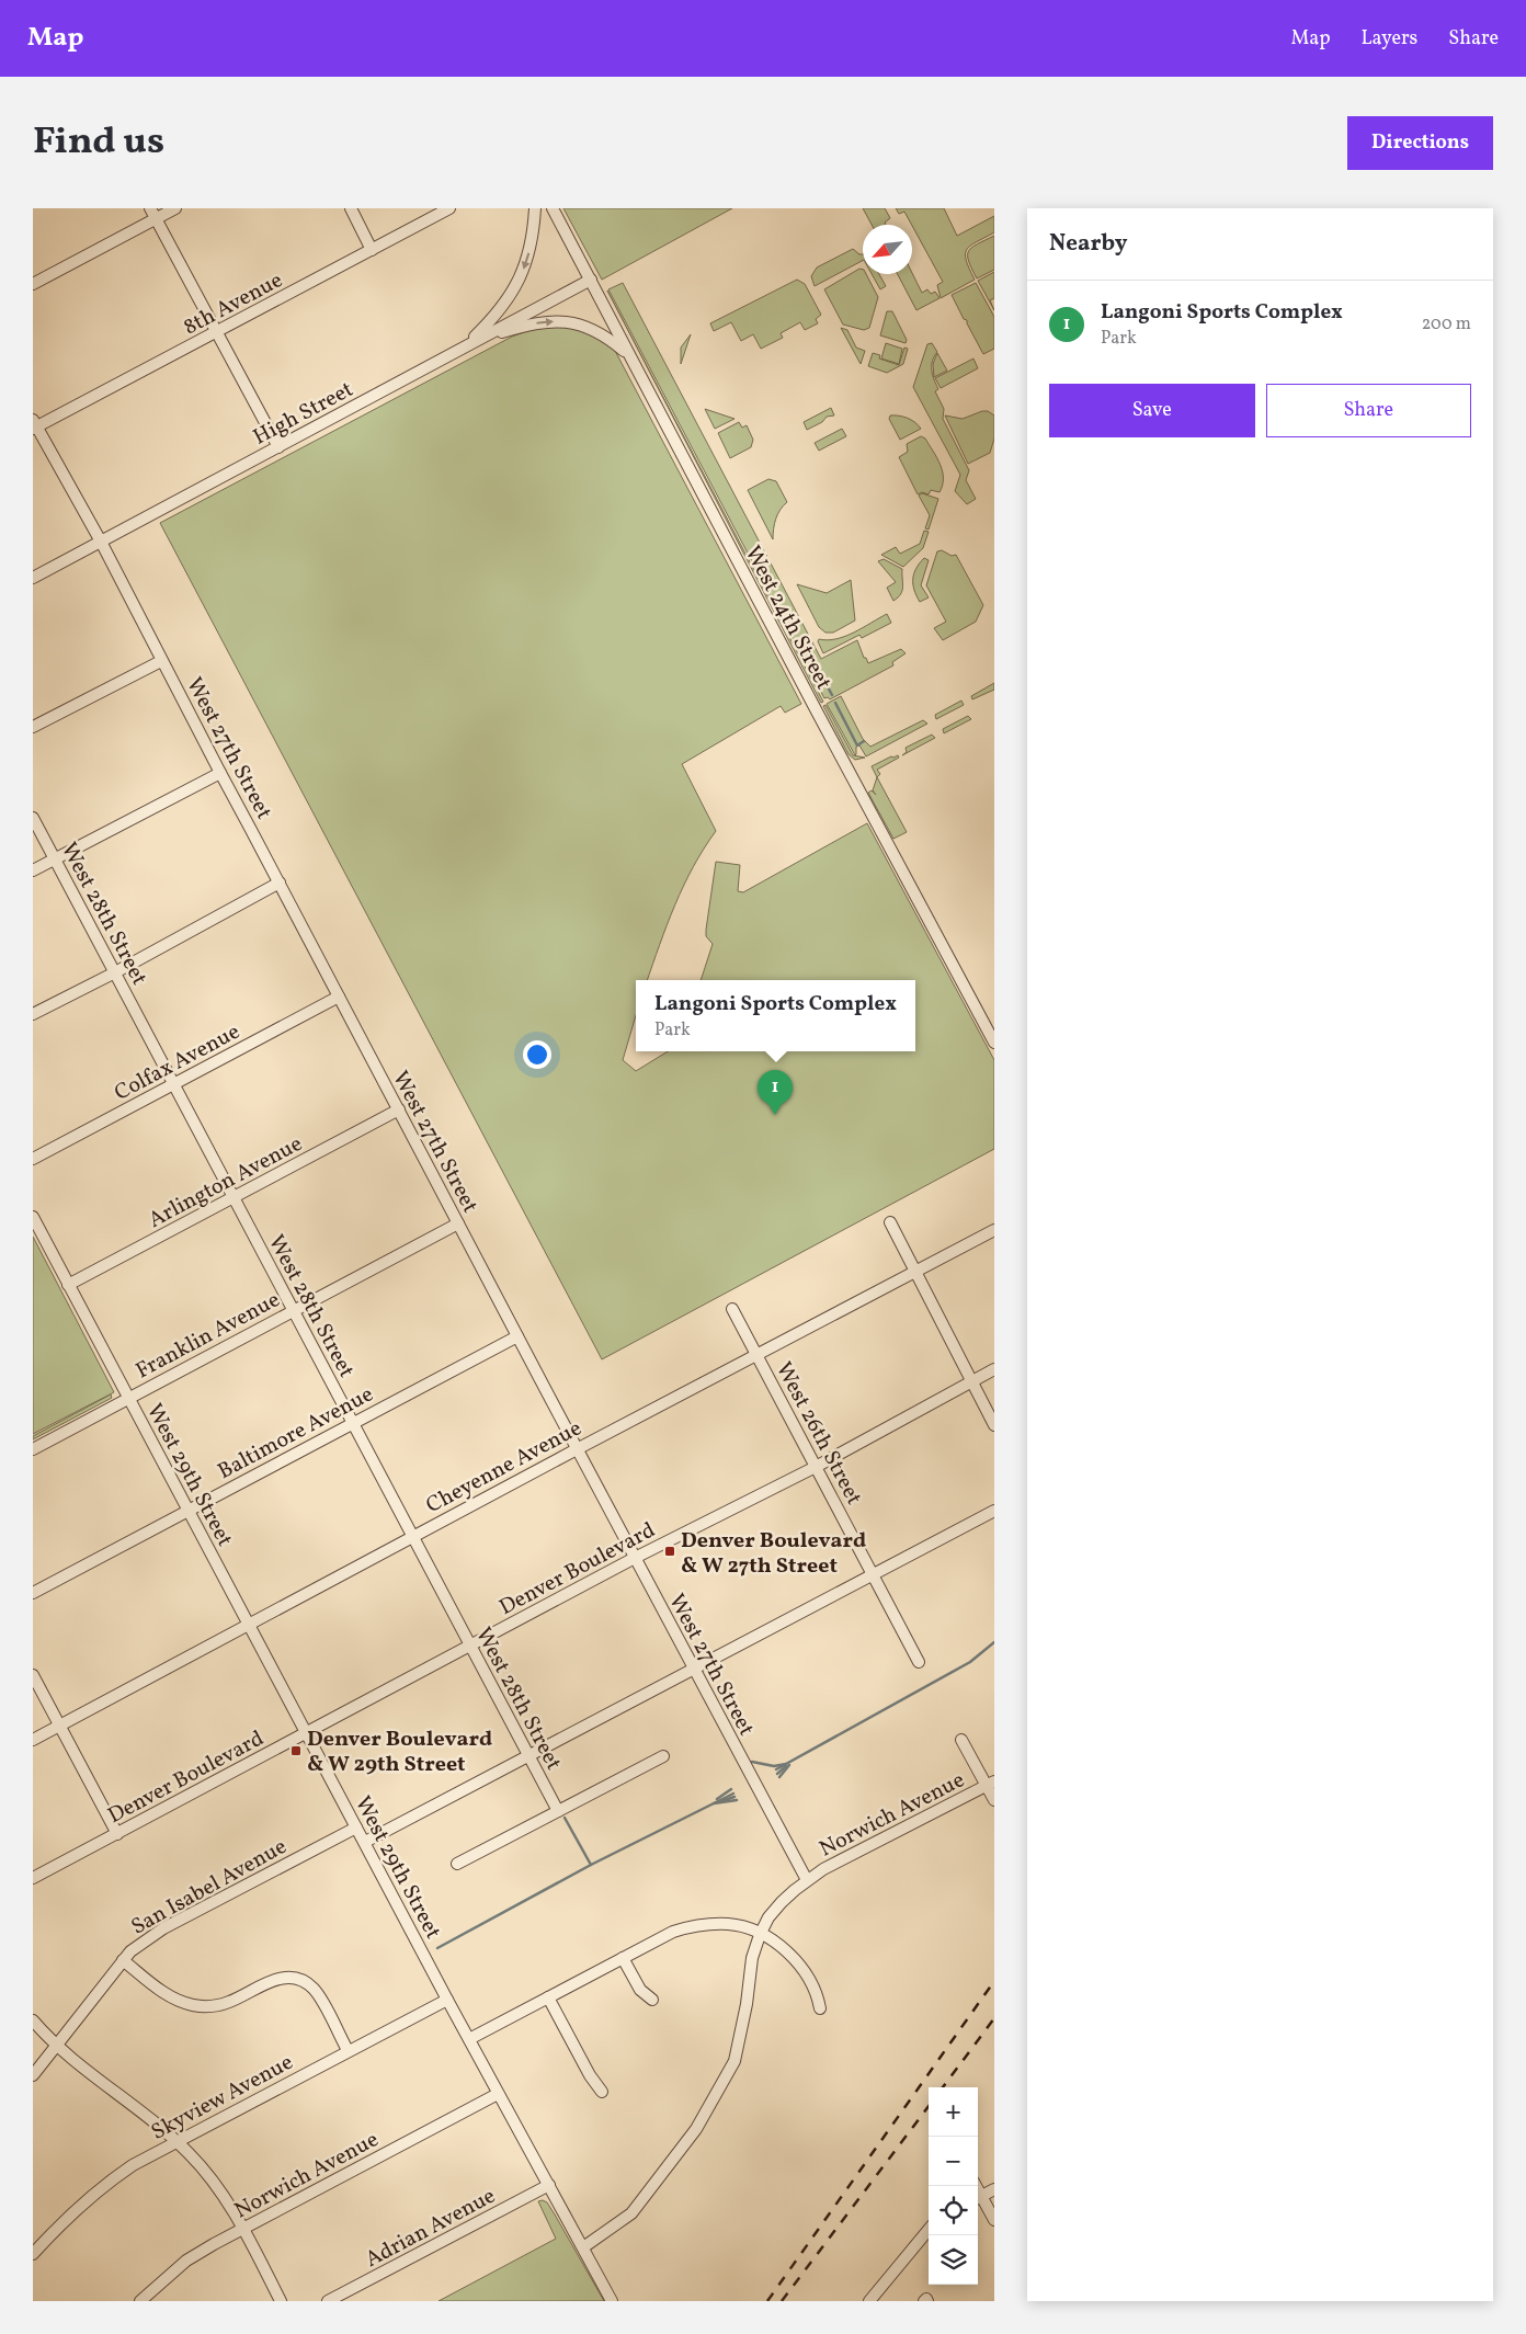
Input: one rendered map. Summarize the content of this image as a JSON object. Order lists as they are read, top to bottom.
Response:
{
  "streets": {
    "street": [
      "8th Avenue",
      "High Street",
      "West 24th Street",
      "West 27th Street",
      "West 28th Street",
      "Colfax Avenue",
      "Arlington Avenue",
      "Franklin Avenue",
      "Baltimore Avenue",
      "West 26th Street",
      "Cheyenne Avenue",
      "West 29th Street",
      "Denver Boulevard",
      "Norwich Avenue",
      "San Isabel Avenue",
      "Skyview Avenue",
      "Adrian Avenue"
    ]
  },
  "crossings": [
    ["8th Avenue", "West 27th Street"],
    ["High Street", "West 24th Street"],
    ["High Street", "West 27th Street"],
    ["West 27th Street", "Colfax Avenue"],
    ["West 27th Street", "Arlington Avenue"],
    ["West 27th Street", "Franklin Avenue"],
    ["West 27th Street", "Baltimore Avenue"],
    ["West 27th Street", "Cheyenne Avenue"],
    ["West 27th Street", "Denver Boulevard"],
    ["West 27th Street", "Norwich Avenue"],
    ["West 28th Street", "Colfax Avenue"],
    ["West 28th Street", "Arlington Avenue"],
    ["West 28th Street", "Franklin Avenue"],
    ["West 28th Street", "Baltimore Avenue"],
    ["West 28th Street", "Cheyenne Avenue"],
    ["West 28th Street", "Denver Boulevard"],
    ["Arlington Avenue", "West 29th Street"],
    ["Franklin Avenue", "West 29th Street"],
    ["Baltimore Avenue", "West 29th Street"],
    ["West 26th Street", "Cheyenne Avenue"],
    ["West 26th Street", "Denver Boulevard"],
    ["Cheyenne Avenue", "West 29th Street"],
    ["West 29th Street", "Denver Boulevard"],
    ["West 29th Street", "Norwich Avenue"],
    ["West 29th Street", "San Isabel Avenue"],
    ["West 29th Street", "Skyview Avenue"],
    ["West 29th Street", "Adrian Avenue"]
  ],
  "places": {
    "transit": ["Denver Boulevard & W 27th Street", "Denver Boulevard & W 29th Street"]
  },
  "north": "bottom left",
  "page": {
    "header": "Map",
    "nav": ["Map", "Layers", "Share"],
    "title": "Find us",
    "buttons": [
      "Directions",
      ["Save", "Share"]
    ],
    "heading": "Nearby",
    "list": [
      {
        "mark": "1",
        "name": "Langoni Sports Complex",
        "note": "Park",
        "value": "200 m"
      }
    ],
    "popup": ["Langoni Sports Complex", "Park"],
    "pins": "1",
    "map_buttons": ["+", "−"]
  }
}
